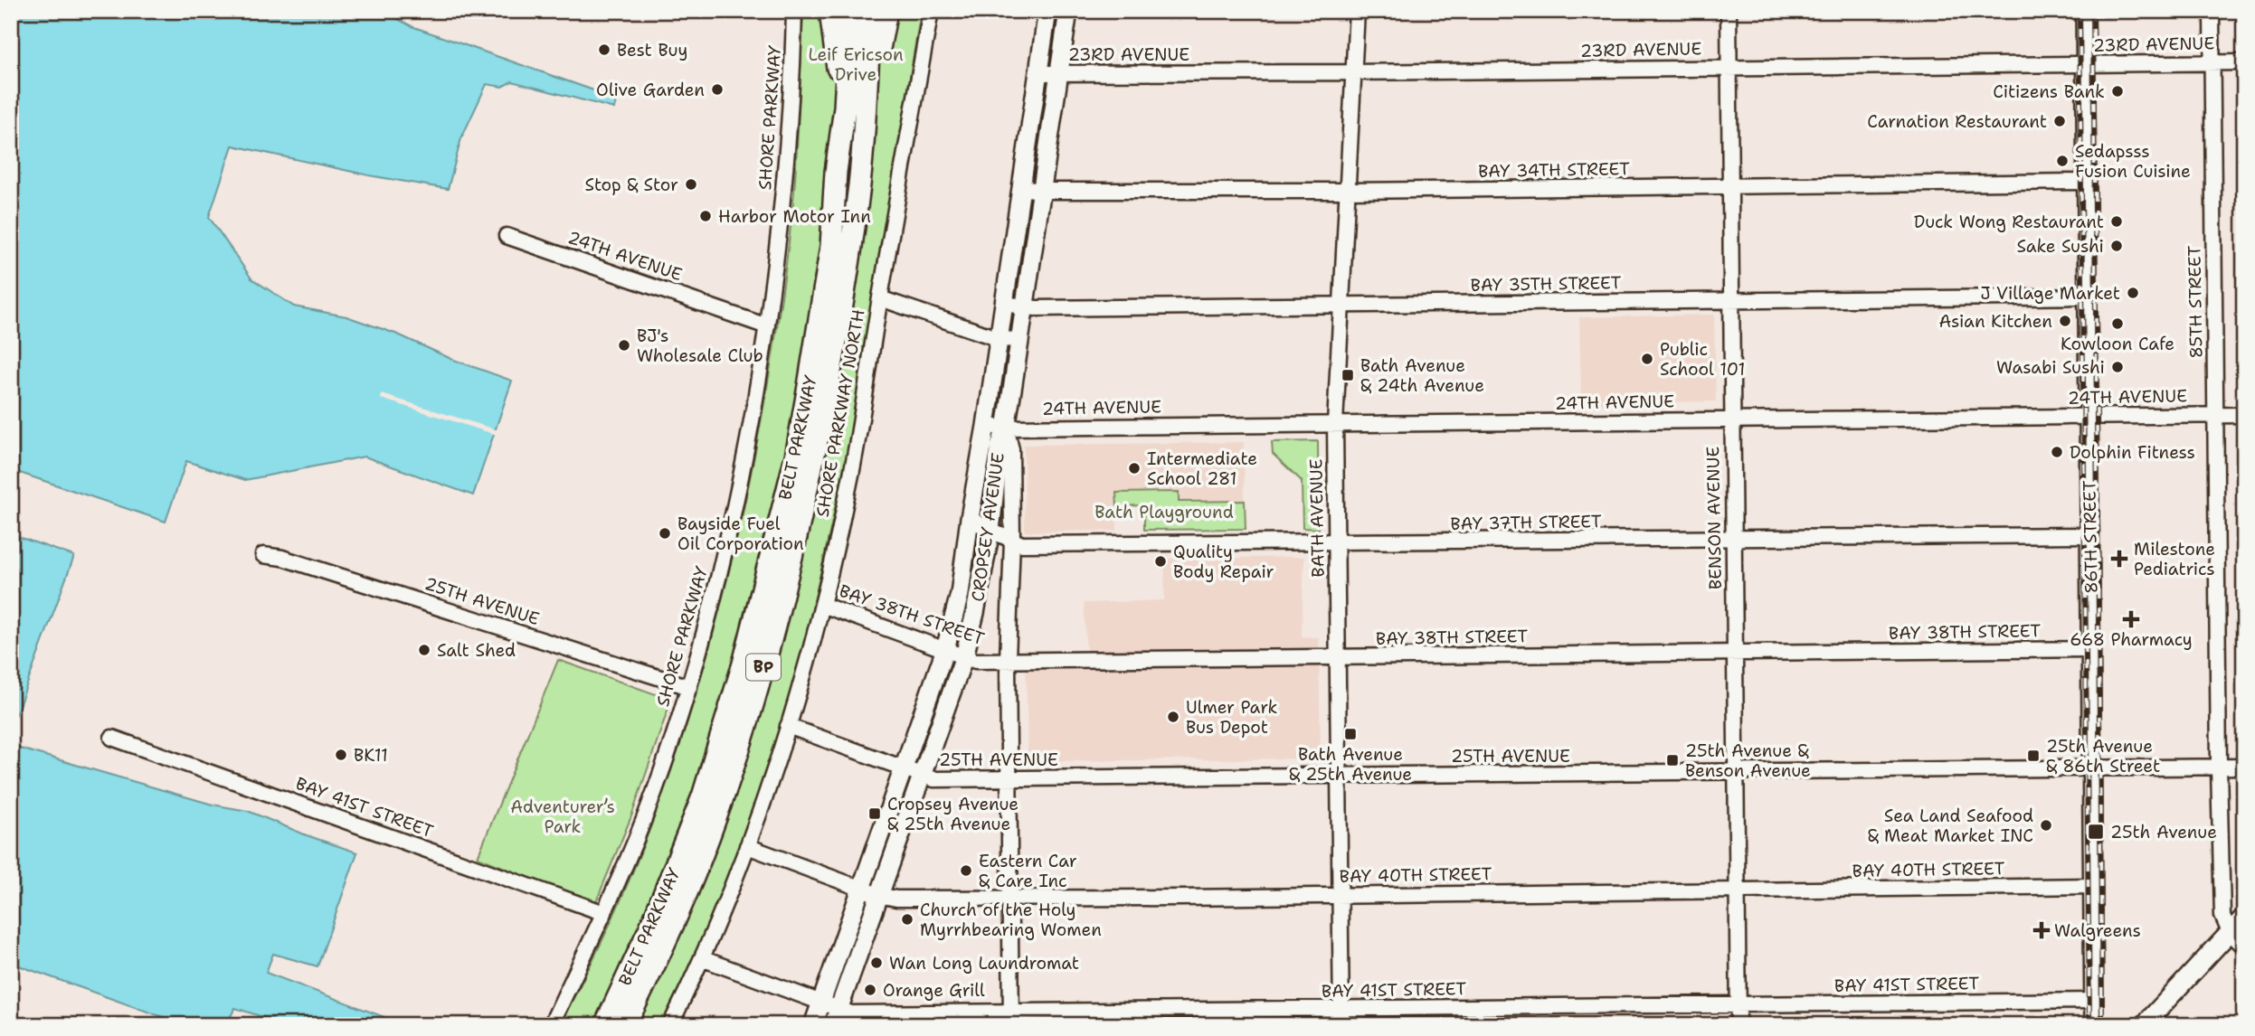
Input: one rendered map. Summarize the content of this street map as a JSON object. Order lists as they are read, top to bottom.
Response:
{
  "streets": {
    "highway": ["BELT PARKWAY", "BP"],
    "main road": ["CROPSEY AVENUE", "86TH STREET"],
    "street": [
      "23RD AVENUE",
      "SHORE PARKWAY",
      "BAY 34TH STREET",
      "24TH AVENUE",
      "BAY 35TH STREET",
      "85TH STREET",
      "SHORE PARKWAY NORTH",
      "BATH AVENUE",
      "BENSON AVENUE",
      "BAY 37TH STREET",
      "25TH AVENUE",
      "BAY 38TH STREET",
      "BAY 41ST STREET",
      "BAY 40TH STREET"
    ]
  },
  "crossings": [
    ["23RD AVENUE", "85TH STREET"],
    ["23RD AVENUE", "BATH AVENUE"],
    ["23RD AVENUE", "BENSON AVENUE"],
    ["23RD AVENUE", "CROPSEY AVENUE"],
    ["23RD AVENUE", "86TH STREET"],
    ["SHORE PARKWAY", "24TH AVENUE"],
    ["SHORE PARKWAY", "25TH AVENUE"],
    ["SHORE PARKWAY", "BAY 41ST STREET"],
    ["BAY 34TH STREET", "BATH AVENUE"],
    ["BAY 34TH STREET", "BENSON AVENUE"],
    ["BAY 34TH STREET", "CROPSEY AVENUE"],
    ["BAY 34TH STREET", "86TH STREET"],
    ["24TH AVENUE", "85TH STREET"],
    ["24TH AVENUE", "BATH AVENUE"],
    ["24TH AVENUE", "BENSON AVENUE"],
    ["24TH AVENUE", "CROPSEY AVENUE"],
    ["24TH AVENUE", "86TH STREET"],
    ["BAY 35TH STREET", "BATH AVENUE"],
    ["BAY 35TH STREET", "BENSON AVENUE"],
    ["BAY 35TH STREET", "CROPSEY AVENUE"],
    ["BAY 35TH STREET", "86TH STREET"],
    ["85TH STREET", "25TH AVENUE"],
    ["SHORE PARKWAY NORTH", "25TH AVENUE"],
    ["SHORE PARKWAY NORTH", "BAY 38TH STREET"],
    ["SHORE PARKWAY NORTH", "BAY 41ST STREET"],
    ["SHORE PARKWAY NORTH", "BAY 40TH STREET"],
    ["BATH AVENUE", "BAY 37TH STREET"],
    ["BATH AVENUE", "25TH AVENUE"],
    ["BATH AVENUE", "BAY 38TH STREET"],
    ["BATH AVENUE", "BAY 41ST STREET"],
    ["BATH AVENUE", "BAY 40TH STREET"],
    ["BENSON AVENUE", "BAY 37TH STREET"],
    ["BENSON AVENUE", "25TH AVENUE"],
    ["BENSON AVENUE", "BAY 38TH STREET"],
    ["BENSON AVENUE", "BAY 41ST STREET"],
    ["BENSON AVENUE", "BAY 40TH STREET"],
    ["BAY 37TH STREET", "CROPSEY AVENUE"],
    ["BAY 37TH STREET", "86TH STREET"],
    ["CROPSEY AVENUE", "25TH AVENUE"],
    ["CROPSEY AVENUE", "BAY 38TH STREET"],
    ["CROPSEY AVENUE", "BAY 41ST STREET"],
    ["CROPSEY AVENUE", "BAY 40TH STREET"],
    ["86TH STREET", "25TH AVENUE"],
    ["86TH STREET", "BAY 38TH STREET"],
    ["86TH STREET", "BAY 41ST STREET"],
    ["86TH STREET", "BAY 40TH STREET"]
  ],
  "parks": ["Leif Ericson Drive", "Bath Playground", "Adventurer’s Park"],
  "places": {
    "other": [
      "Best Buy",
      "Olive Garden",
      "Citizens Bank",
      "Carnation Restaurant",
      "Sedapsss Fusion Cuisine",
      "Stop & Stor",
      "Harbor Motor Inn",
      "Duck Wong Restaurant",
      "Sake Sushi",
      "J Village Market",
      "Asian Kitchen",
      "Kowloon Cafe",
      "BJ's Wholesale Club",
      "Public School 101",
      "Wasabi Sushi",
      "Dolphin Fitness",
      "Intermediate School 281",
      "Bayside Fuel Oil Corporation",
      "Quality Body Repair",
      "Salt Shed",
      "Ulmer Park Bus Depot",
      "BK11",
      "Sea Land Seafood & Meat Market INC",
      "Eastern Car & Care Inc",
      "Church of the Holy Myrrhbearing Women",
      "Wan Long Laundromat",
      "Orange Grill"
    ],
    "transit": [
      "Bath Avenue & 24th Avenue",
      "Bath Avenue & 25th Avenue",
      "25th Avenue & 86th Street",
      "25th Avenue & Benson Avenue",
      "Cropsey Avenue & 25th Avenue",
      "25th Avenue"
    ],
    "health": ["Milestone Pediatrics", "668 Pharmacy", "Walgreens"]
  }
}
